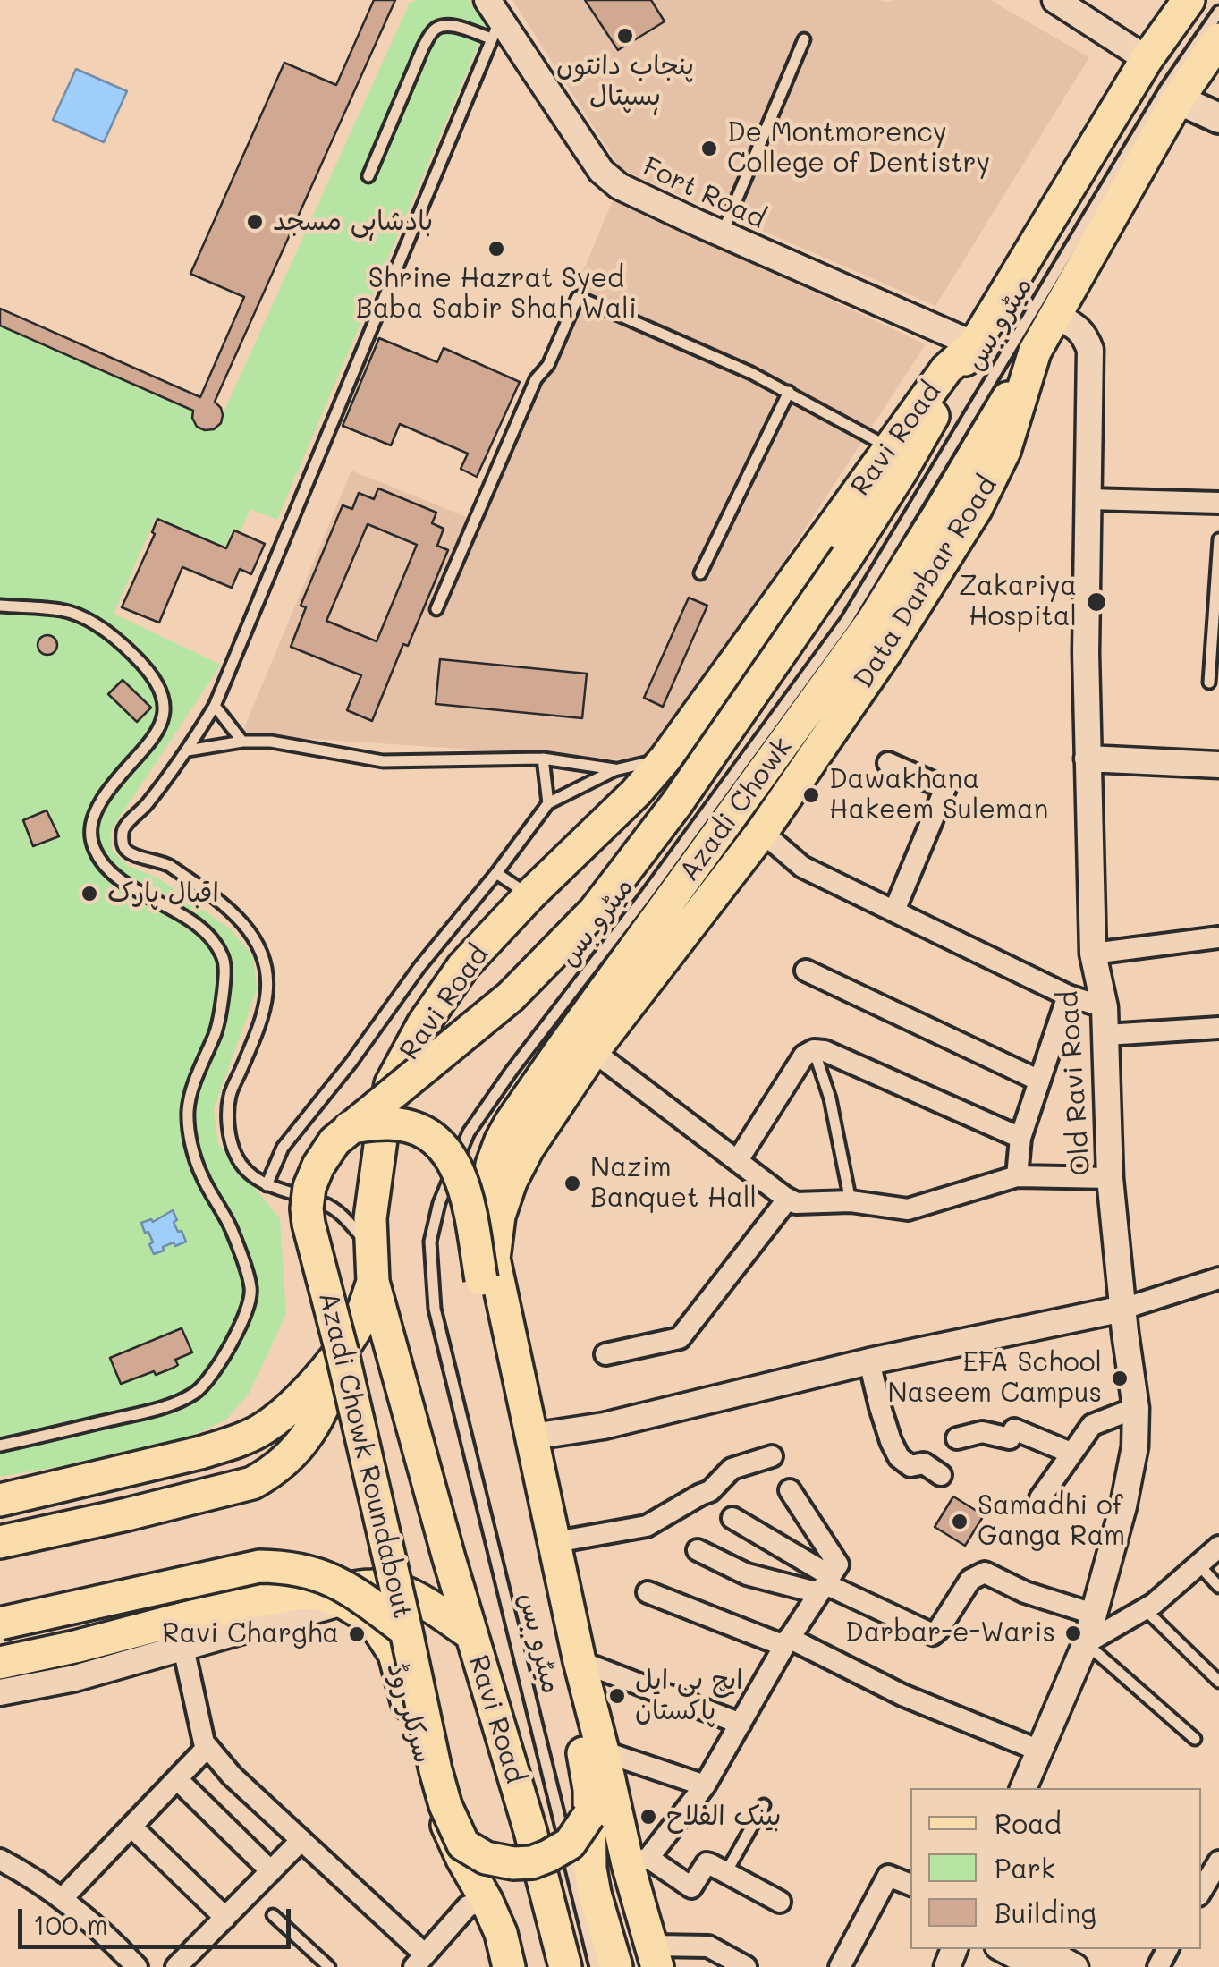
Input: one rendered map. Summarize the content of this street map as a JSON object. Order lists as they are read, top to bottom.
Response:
{
  "streets": {
    "main road": [
      "Ravi Road",
      "Data Darbar Road",
      "Azadi Chowk",
      "Azadi Chowk Roundabout",
      "سرکلر روڈ"
    ],
    "street": ["Fort Road", "Old Ravi Road"],
    "lane": ["میٹرو بس"]
  },
  "crossings": [
    ["Fort Road", "Ravi Road"],
    ["Fort Road", "Azadi Chowk"],
    ["Ravi Road", "Azadi Chowk"],
    ["Data Darbar Road", "Azadi Chowk"],
    ["Data Darbar Road", "Old Ravi Road"],
    ["Azadi Chowk", "Azadi Chowk Roundabout"],
    ["Azadi Chowk Roundabout", "سرکلر روڈ"]
  ],
  "places": [
    "پنجاب دانتوں ہسپتال",
    "De Montmorency College of Dentistry",
    "بادشاہی مسجد",
    "Shrine Hazrat Syed Baba Sabir Shah Wali",
    "Zakariya Hospital",
    "Dawakhana Hakeem Suleman",
    "اقبال پارک",
    "Nazim Banquet Hall",
    "EFA School Naseem Campus",
    "Samadhi of Ganga Ram",
    "Darbar-e-Waris",
    "Ravi Chargha",
    "ایچ بی ایل پاکستان",
    "بینک الفلاح"
  ],
  "legend": ["Road", "Park", "Building"],
  "scale_bar": "100 m"
}
